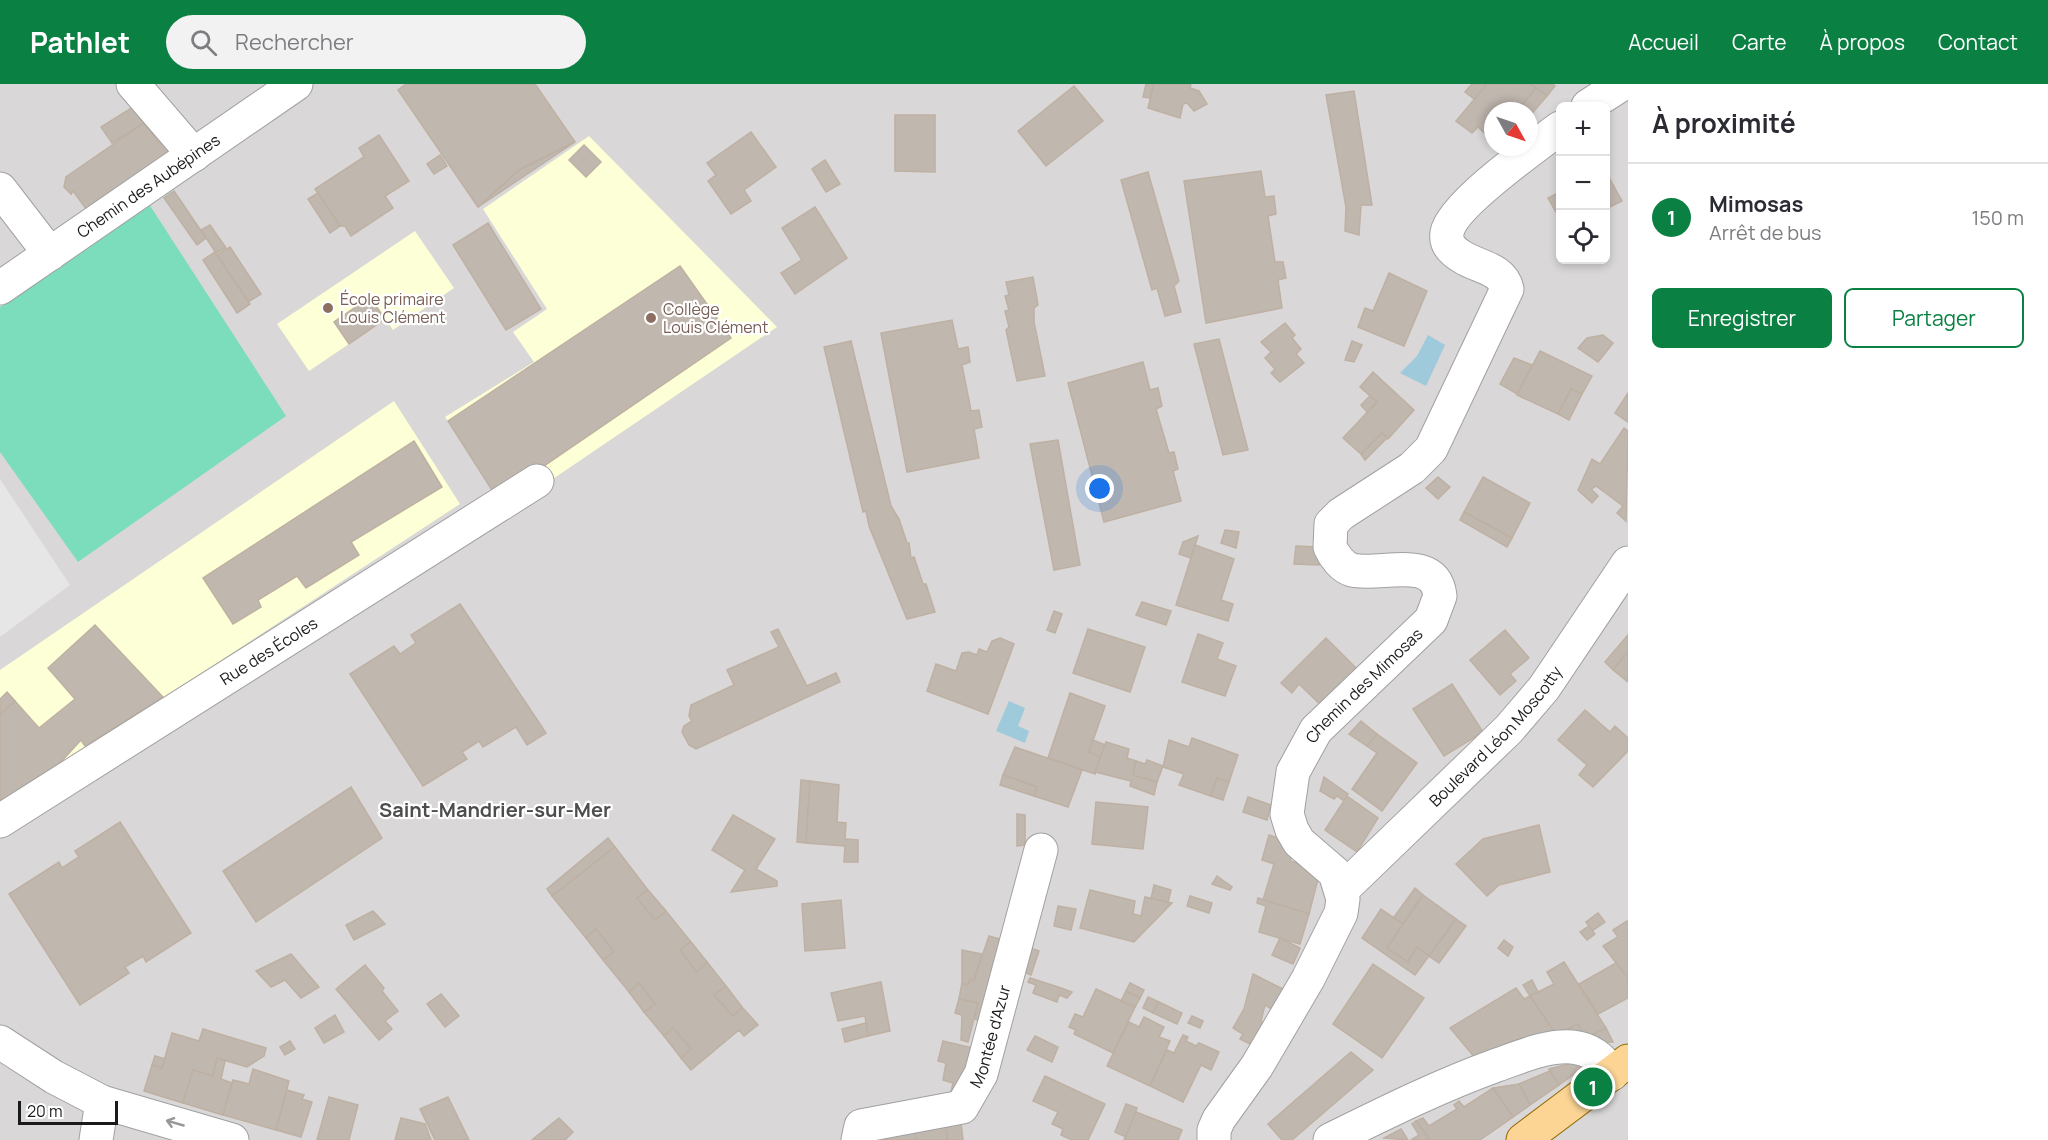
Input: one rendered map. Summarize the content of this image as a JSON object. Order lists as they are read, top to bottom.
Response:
{
  "streets": {
    "street": [
      "Chemin des Aubépines",
      "Rue des Écoles",
      "Chemin des Mimosas",
      "Boulevard Léon Moscotty",
      "Montée d'Azur"
    ]
  },
  "crossings": [
    ["Chemin des Mimosas", "Boulevard Léon Moscotty"]
  ],
  "districts": ["Saint-Mandrier-sur-Mer"],
  "places": ["École primaire Louis Clément", "Collège Louis Clément"],
  "scale_bar": "20 m",
  "north": "bottom right",
  "page": {
    "header": "Pathlet",
    "search": "Rechercher",
    "nav": [
      "Accueil",
      "Carte",
      "À propos",
      "Contact"
    ],
    "heading": "À proximité",
    "map_buttons": ["+", "−"],
    "list": [
      {
        "mark": "1",
        "name": "Mimosas",
        "note": "Arrêt de bus",
        "value": "150 m"
      }
    ],
    "buttons": ["Enregistrer", "Partager"],
    "pins": "1",
    "scale": "20 m"
  }
}
